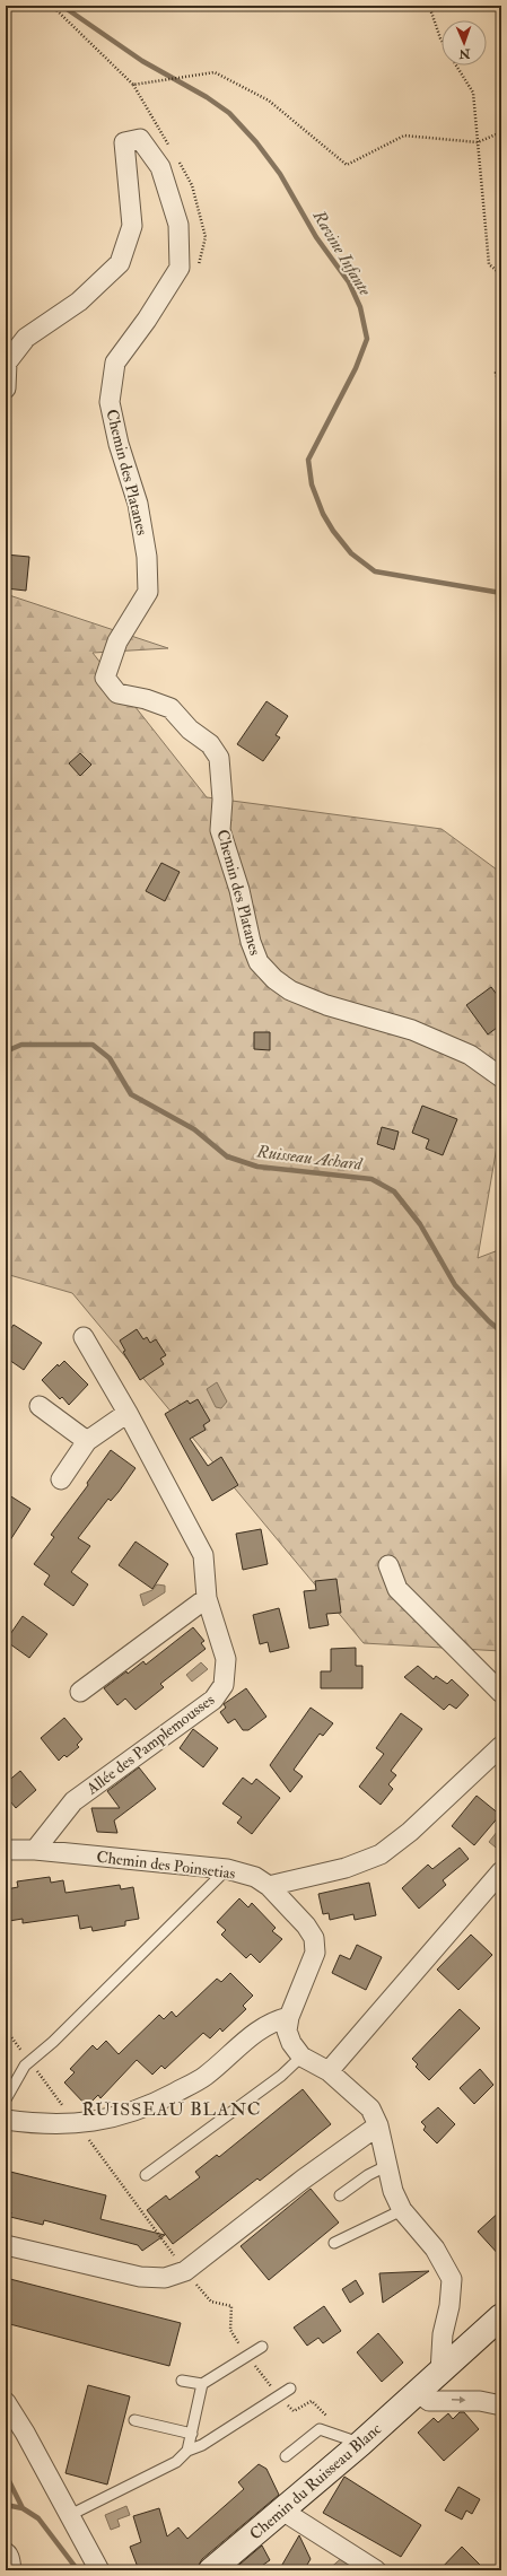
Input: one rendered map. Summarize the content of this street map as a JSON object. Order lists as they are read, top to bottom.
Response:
{
  "streets": {
    "street": [
      "Chemin des Platanes",
      "Allée des Pamplemousses",
      "Chemin des Poinsetias",
      "Chemin du Ruisseau Blanc"
    ]
  },
  "crossings": [
    ["Allée des Pamplemousses", "Chemin des Poinsetias"],
    ["Chemin des Poinsetias", "Chemin du Ruisseau Blanc"]
  ],
  "districts": ["RUISSEAU BLANC"],
  "water": ["Ravine Infante", "Ruisseau Achard"],
  "north": "bottom"
}
